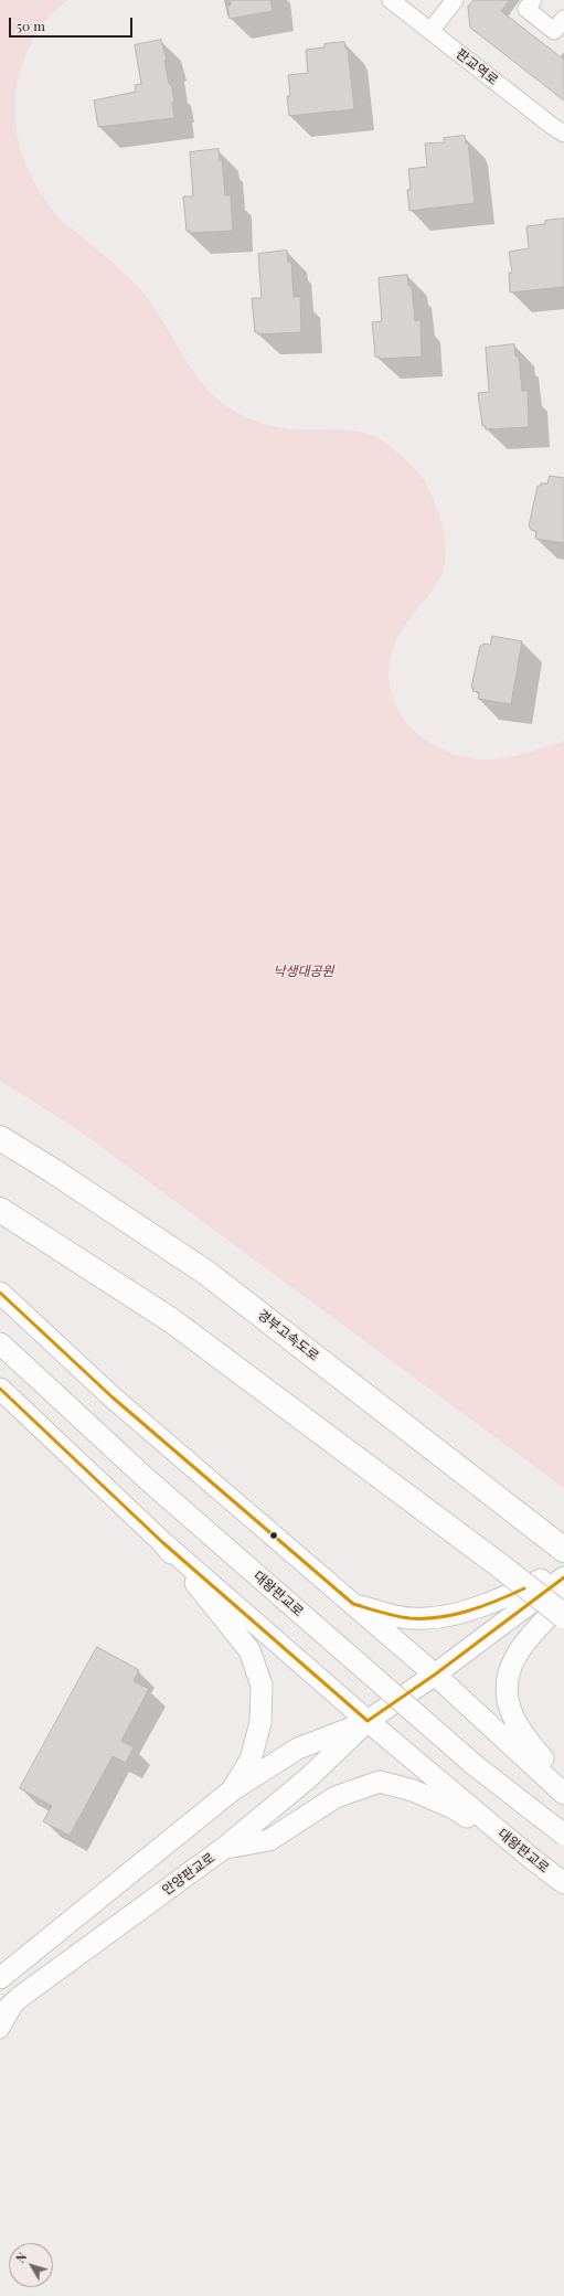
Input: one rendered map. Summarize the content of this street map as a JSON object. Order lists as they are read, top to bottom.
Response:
{
  "streets": {
    "highway": ["경부고속도로"],
    "main road": ["대왕판교로", "안양판교로"],
    "street": ["판교역로"]
  },
  "crossings": [
    ["대왕판교로", "안양판교로"]
  ],
  "parks": ["낙생대공원"],
  "scale_bar": "50 m",
  "north": "top left"
}
